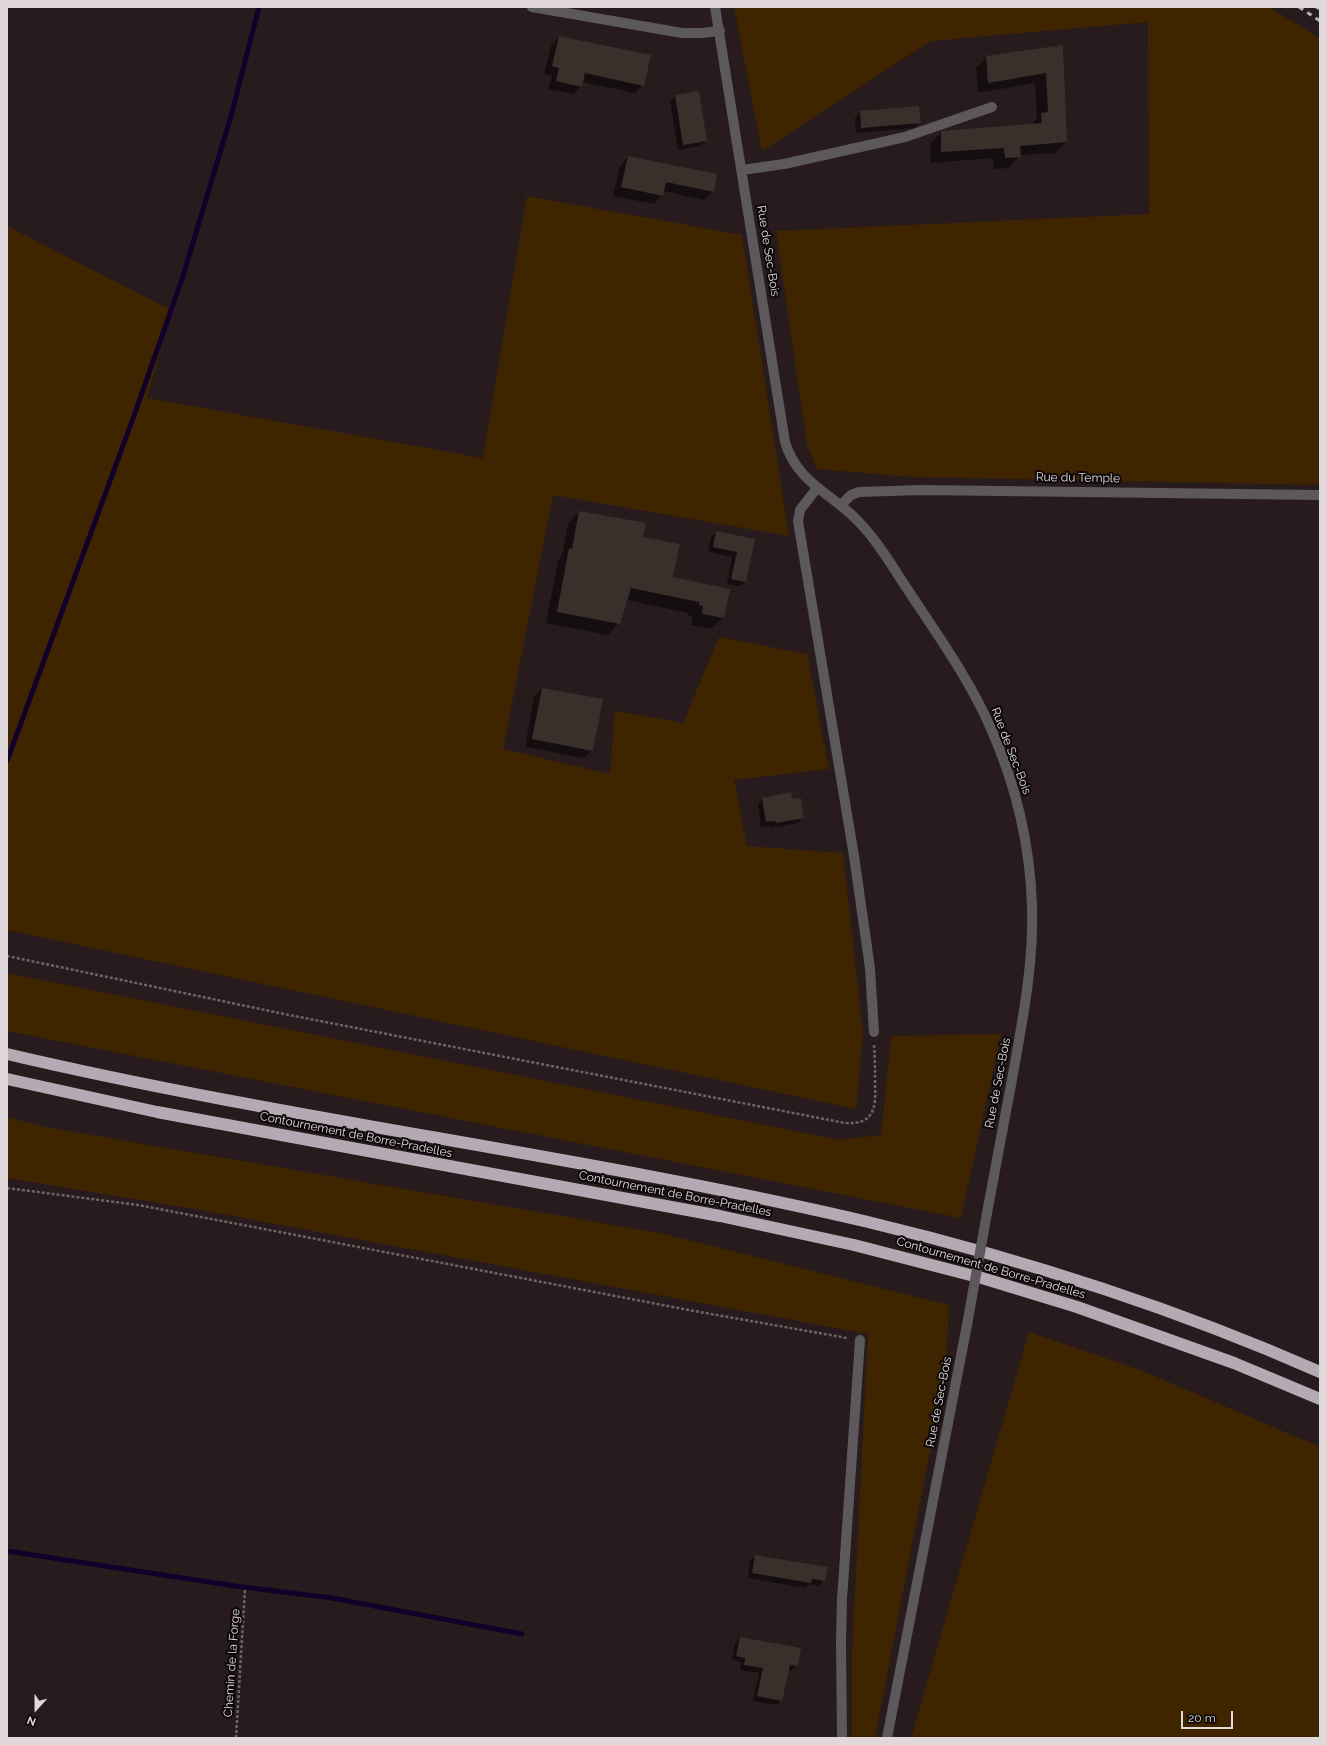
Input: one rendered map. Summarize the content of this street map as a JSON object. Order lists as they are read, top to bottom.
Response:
{
  "streets": {
    "highway": ["Contournement de Borre-Pradelles"],
    "street": ["Rue de Sec-Bois", "Rue du Temple"],
    "path": ["Chemin de la Forge"]
  },
  "crossings": [
    ["Rue de Sec-Bois", "Rue du Temple"]
  ],
  "scale_bar": "20 m",
  "north": "bottom"
}
